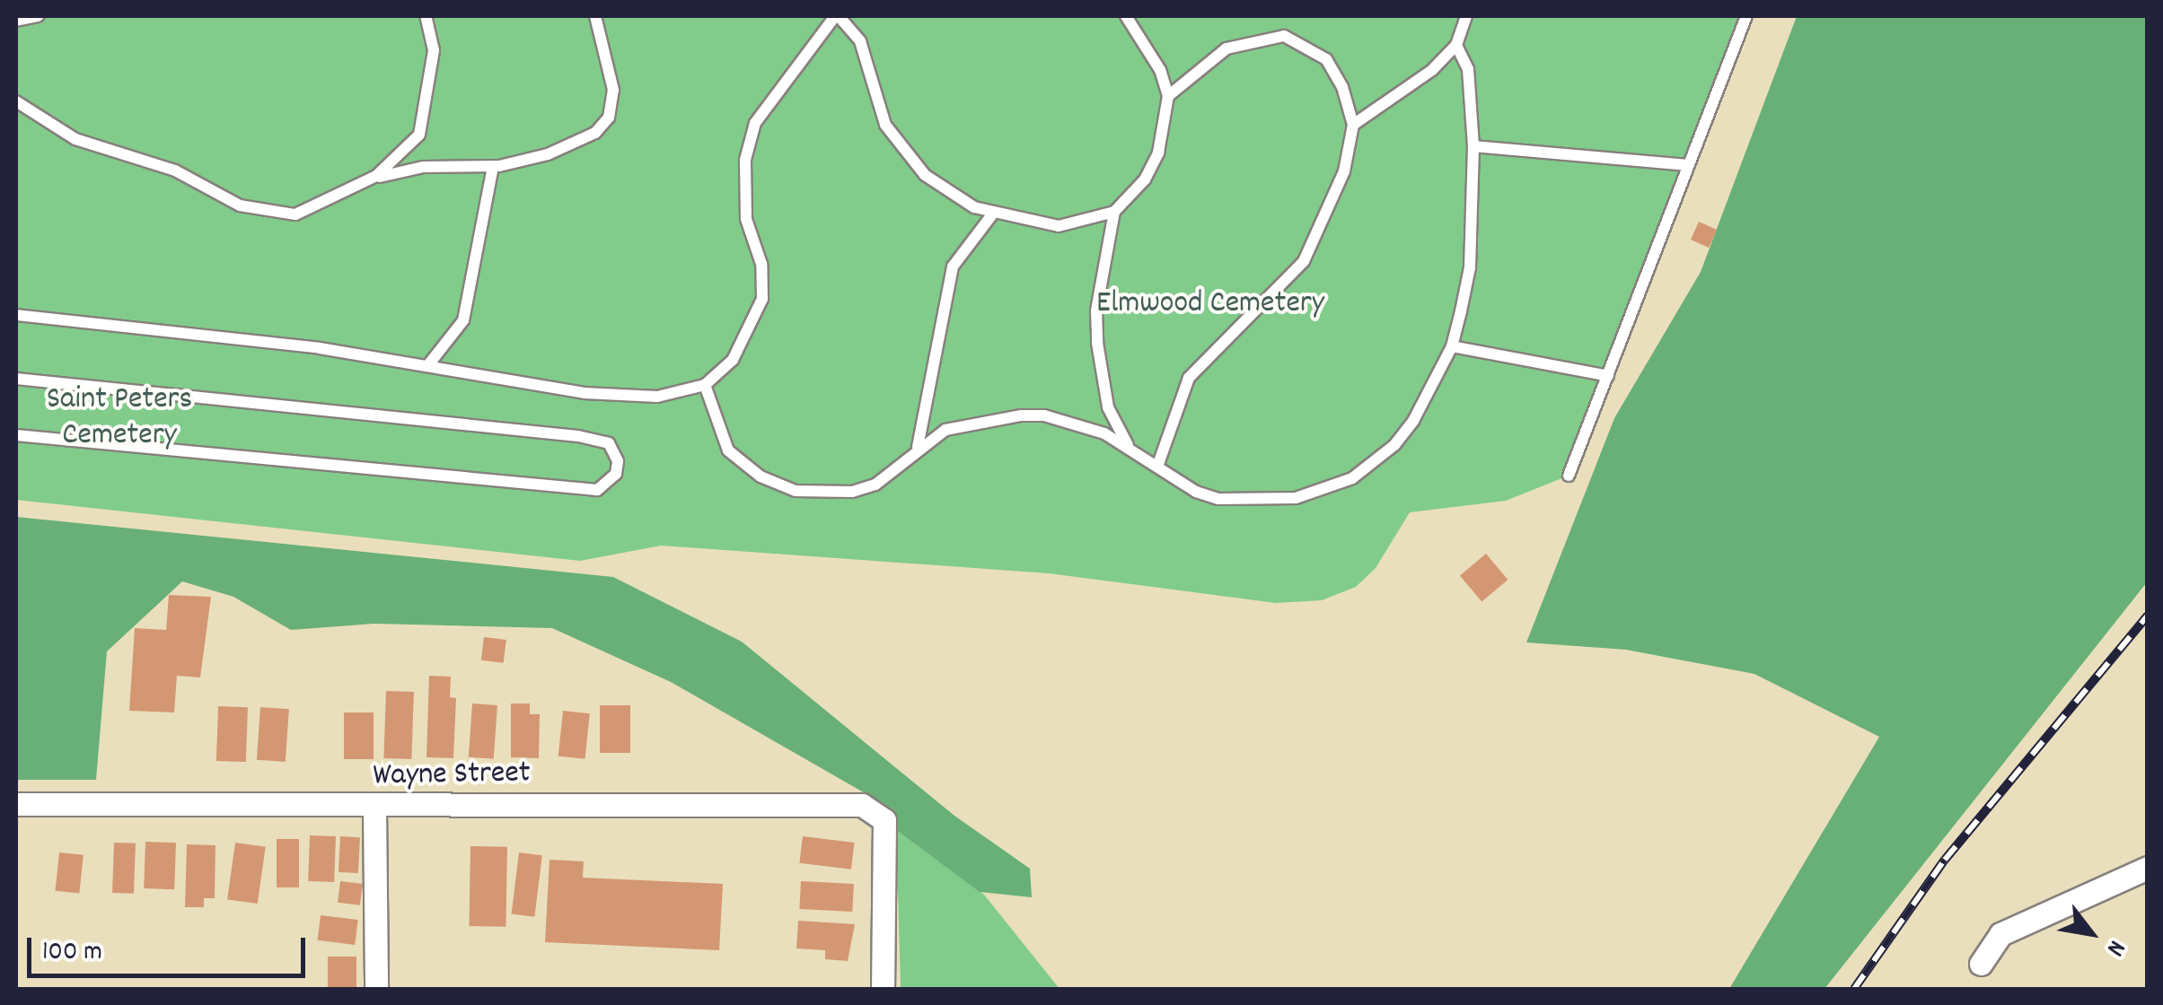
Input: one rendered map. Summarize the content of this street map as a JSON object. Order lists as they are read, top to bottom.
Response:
{
  "streets": {
    "street": ["Wayne Street"]
  },
  "parks": ["Elmwood Cemetery", "Saint Peters Cemetery"],
  "scale_bar": "100 m",
  "north": "bottom right"
}
